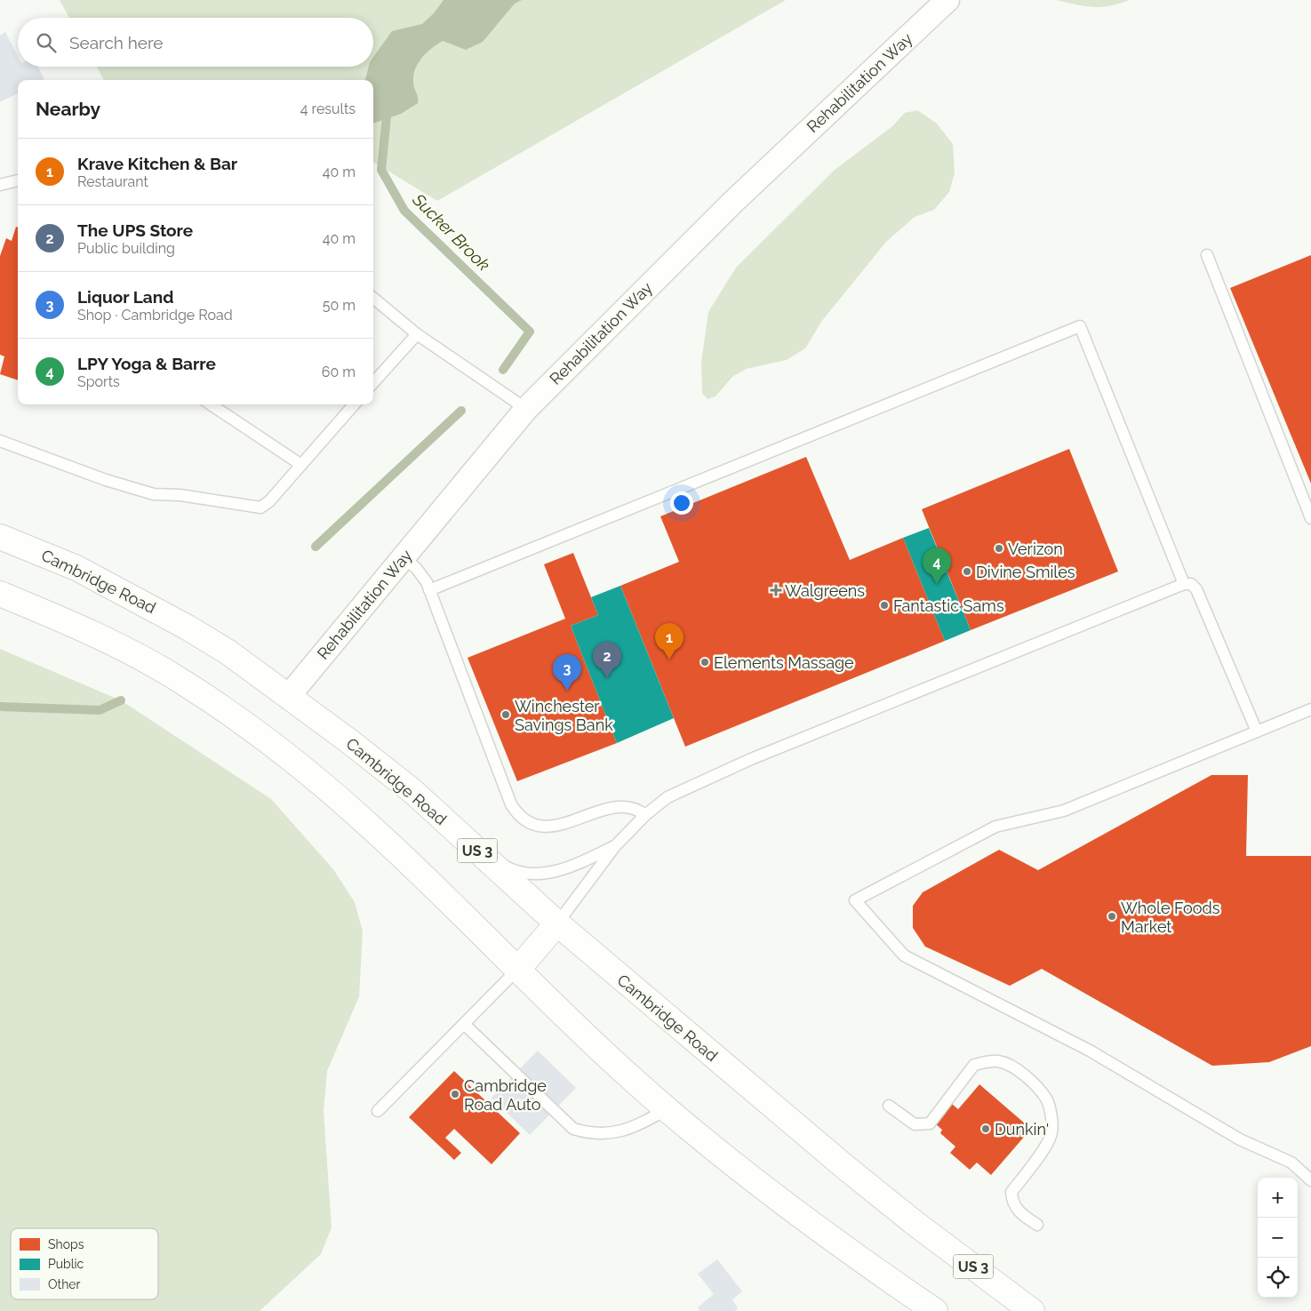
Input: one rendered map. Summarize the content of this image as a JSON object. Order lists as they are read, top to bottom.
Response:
{
  "streets": {
    "highway": ["Cambridge Road", "US 3"],
    "street": ["Rehabilitation Way"]
  },
  "crossings": [
    ["Rehabilitation Way", "Cambridge Road"]
  ],
  "water": ["Sucker Brook"],
  "places": {
    "other": [
      "Verizon",
      "Divine Smiles",
      "Fantastic Sams",
      "Elements Massage",
      "Winchester Savings Bank",
      "Whole Foods Market",
      "Cambridge Road Auto",
      "Dunkin'"
    ],
    "health": ["Walgreens"]
  },
  "legend": ["Shops", "Public", "Other"],
  "page": {
    "search": "Search here",
    "heading": ["Nearby", "4 results"],
    "list": [
      {
        "mark": "1",
        "name": "Krave Kitchen & Bar",
        "note": "Restaurant",
        "value": "40 m"
      },
      {
        "mark": "2",
        "name": "The UPS Store",
        "note": "Public building",
        "value": "40 m"
      },
      {
        "mark": "3",
        "name": "Liquor Land",
        "note": "Shop · Cambridge Road",
        "value": "50 m"
      },
      {
        "mark": "4",
        "name": "LPY Yoga & Barre",
        "note": "Sports",
        "value": "60 m"
      }
    ],
    "pins": [
      "4",
      "1",
      "2",
      "3"
    ],
    "map_buttons": ["+", "−"]
  }
}
